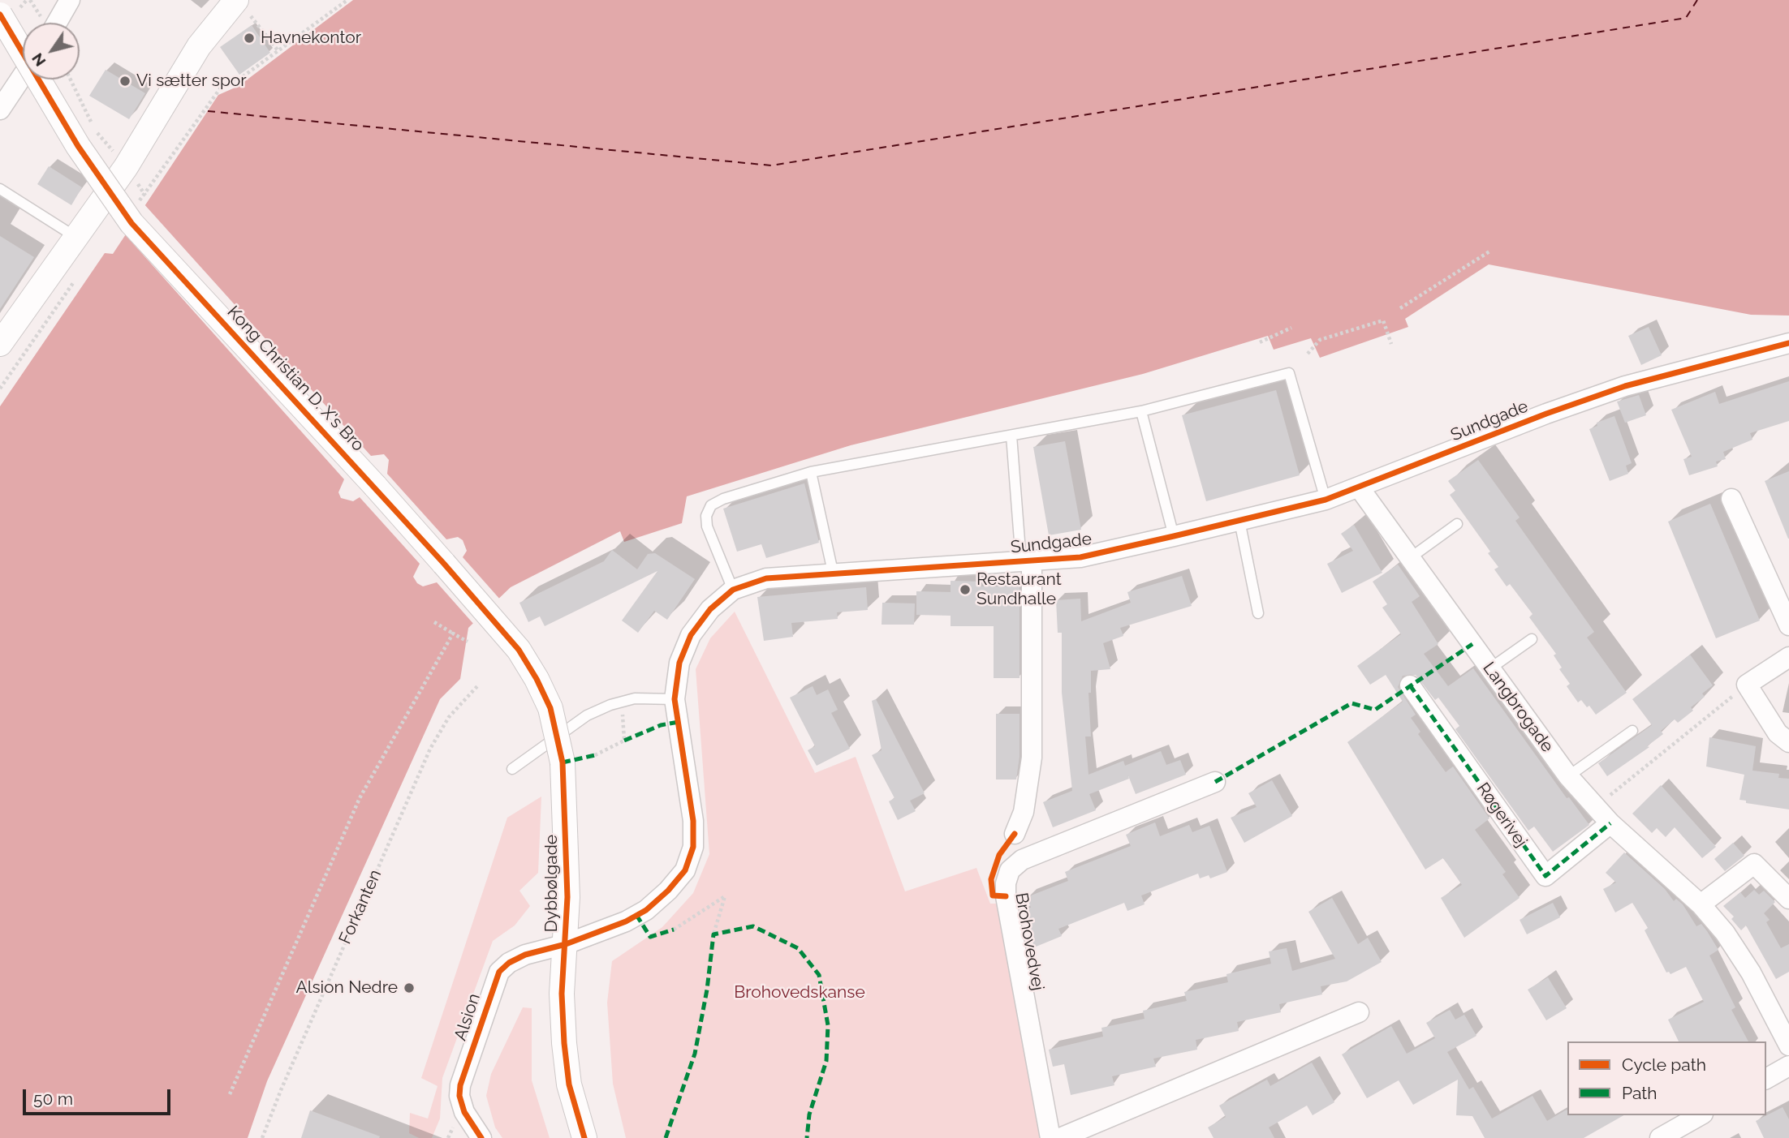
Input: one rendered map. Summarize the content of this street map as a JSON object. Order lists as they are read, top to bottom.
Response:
{
  "streets": {
    "street": [
      "Kong Christian D. X's Bro",
      "Sundgade",
      "Langbrogade",
      "Røgerivej",
      "Dybbølgade",
      "Brohovedvej",
      "Alsion"
    ],
    "path": ["Forkanten"]
  },
  "crossings": [
    ["Kong Christian D. X's Bro", "Dybbølgade"],
    ["Sundgade", "Langbrogade"],
    ["Sundgade", "Dybbølgade"],
    ["Sundgade", "Alsion"],
    ["Langbrogade", "Røgerivej"],
    ["Dybbølgade", "Alsion"]
  ],
  "parks": ["Brohovedskanse"],
  "places": [
    "Havnekontor",
    "Vi sætter spor",
    "Restaurant Sundhalle",
    "Alsion Nedre"
  ],
  "legend": ["Cycle path", "Path"],
  "scale_bar": "50 m",
  "north": "bottom left"
}
